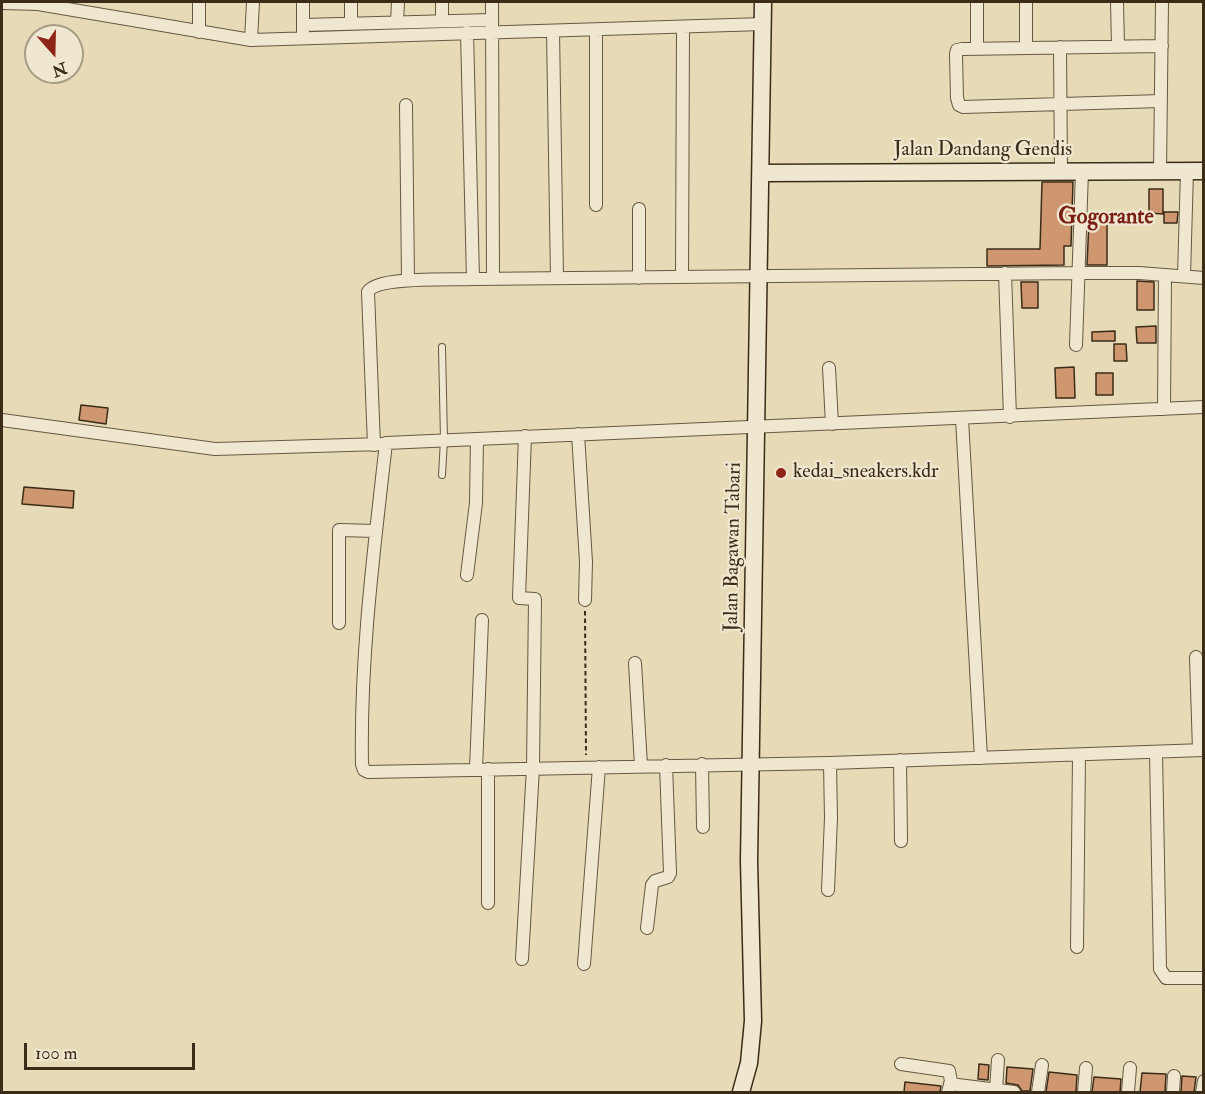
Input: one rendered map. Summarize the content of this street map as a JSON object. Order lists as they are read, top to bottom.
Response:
{
  "streets": {
    "street": ["Jalan Dandang Gendis", "Jalan Bagawan Tabari"]
  },
  "crossings": [
    ["Jalan Dandang Gendis", "Jalan Bagawan Tabari"]
  ],
  "districts": ["Gogorante"],
  "places": ["kedai_sneakers.kdr"],
  "scale_bar": "100 m",
  "north": "bottom"
}
